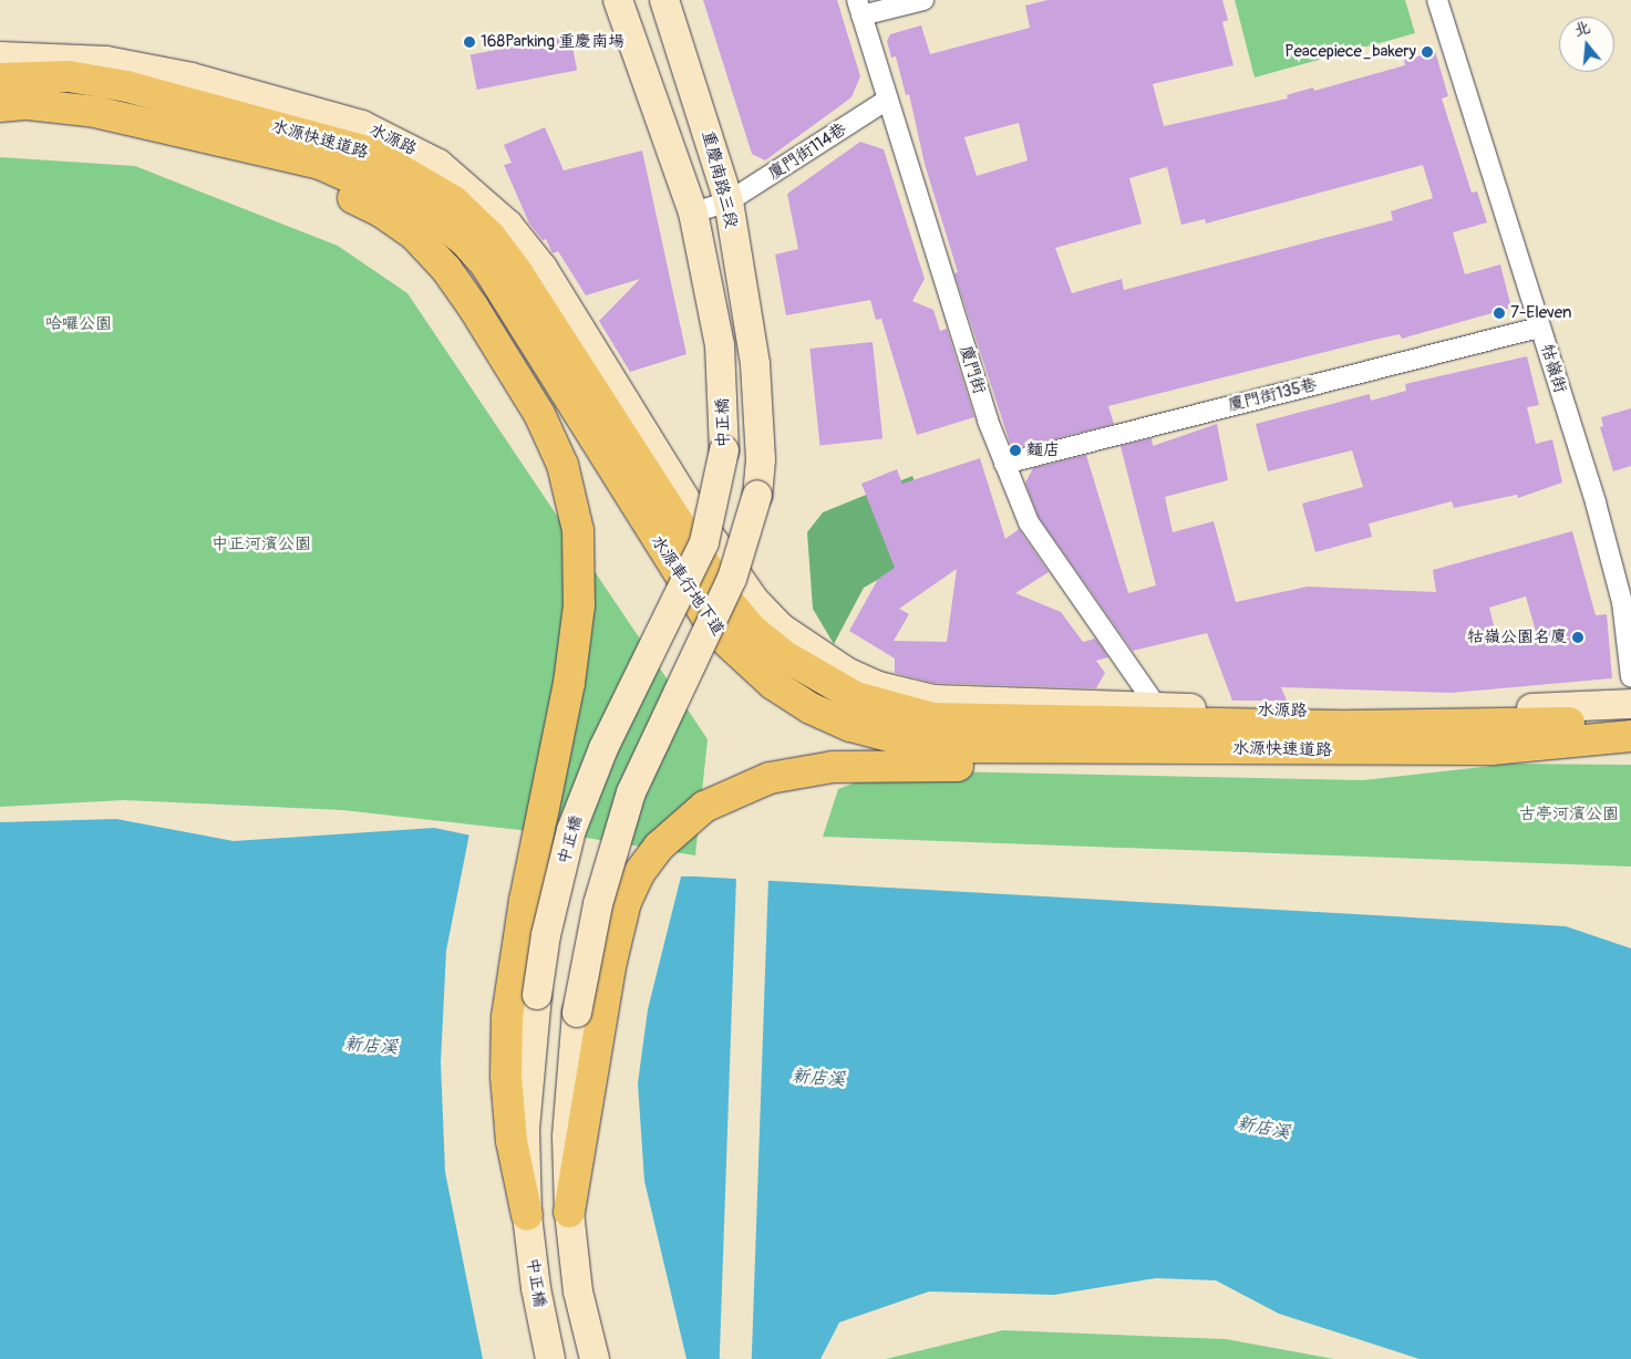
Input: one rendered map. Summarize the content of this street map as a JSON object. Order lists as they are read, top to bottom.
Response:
{
  "streets": {
    "highway": ["水源快速道路", "水源車行地下道"],
    "main road": ["水源路", "重慶南路三段", "中正橋"],
    "street": [
      "廈門街114巷",
      "牯嶺街",
      "廈門街",
      "廈門街135巷"
    ]
  },
  "crossings": [
    ["水源快速道路", "水源路"],
    ["水源快速道路", "水源車行地下道"],
    ["水源路", "廈門街"],
    ["水源路", "水源車行地下道"],
    ["廈門街114巷", "重慶南路三段"],
    ["廈門街114巷", "廈門街"],
    ["重慶南路三段", "中正橋"],
    ["牯嶺街", "廈門街135巷"],
    ["廈門街", "廈門街135巷"]
  ],
  "water": ["新店溪"],
  "parks": ["哈囉公園", "中正河濱公園", "古亭河濱公園"],
  "places": [
    "168Parking 重慶南場",
    "Peacepiece_bakery",
    "7-Eleven",
    "麵店",
    "牯嶺公園名廈"
  ],
  "north": "top"
}
